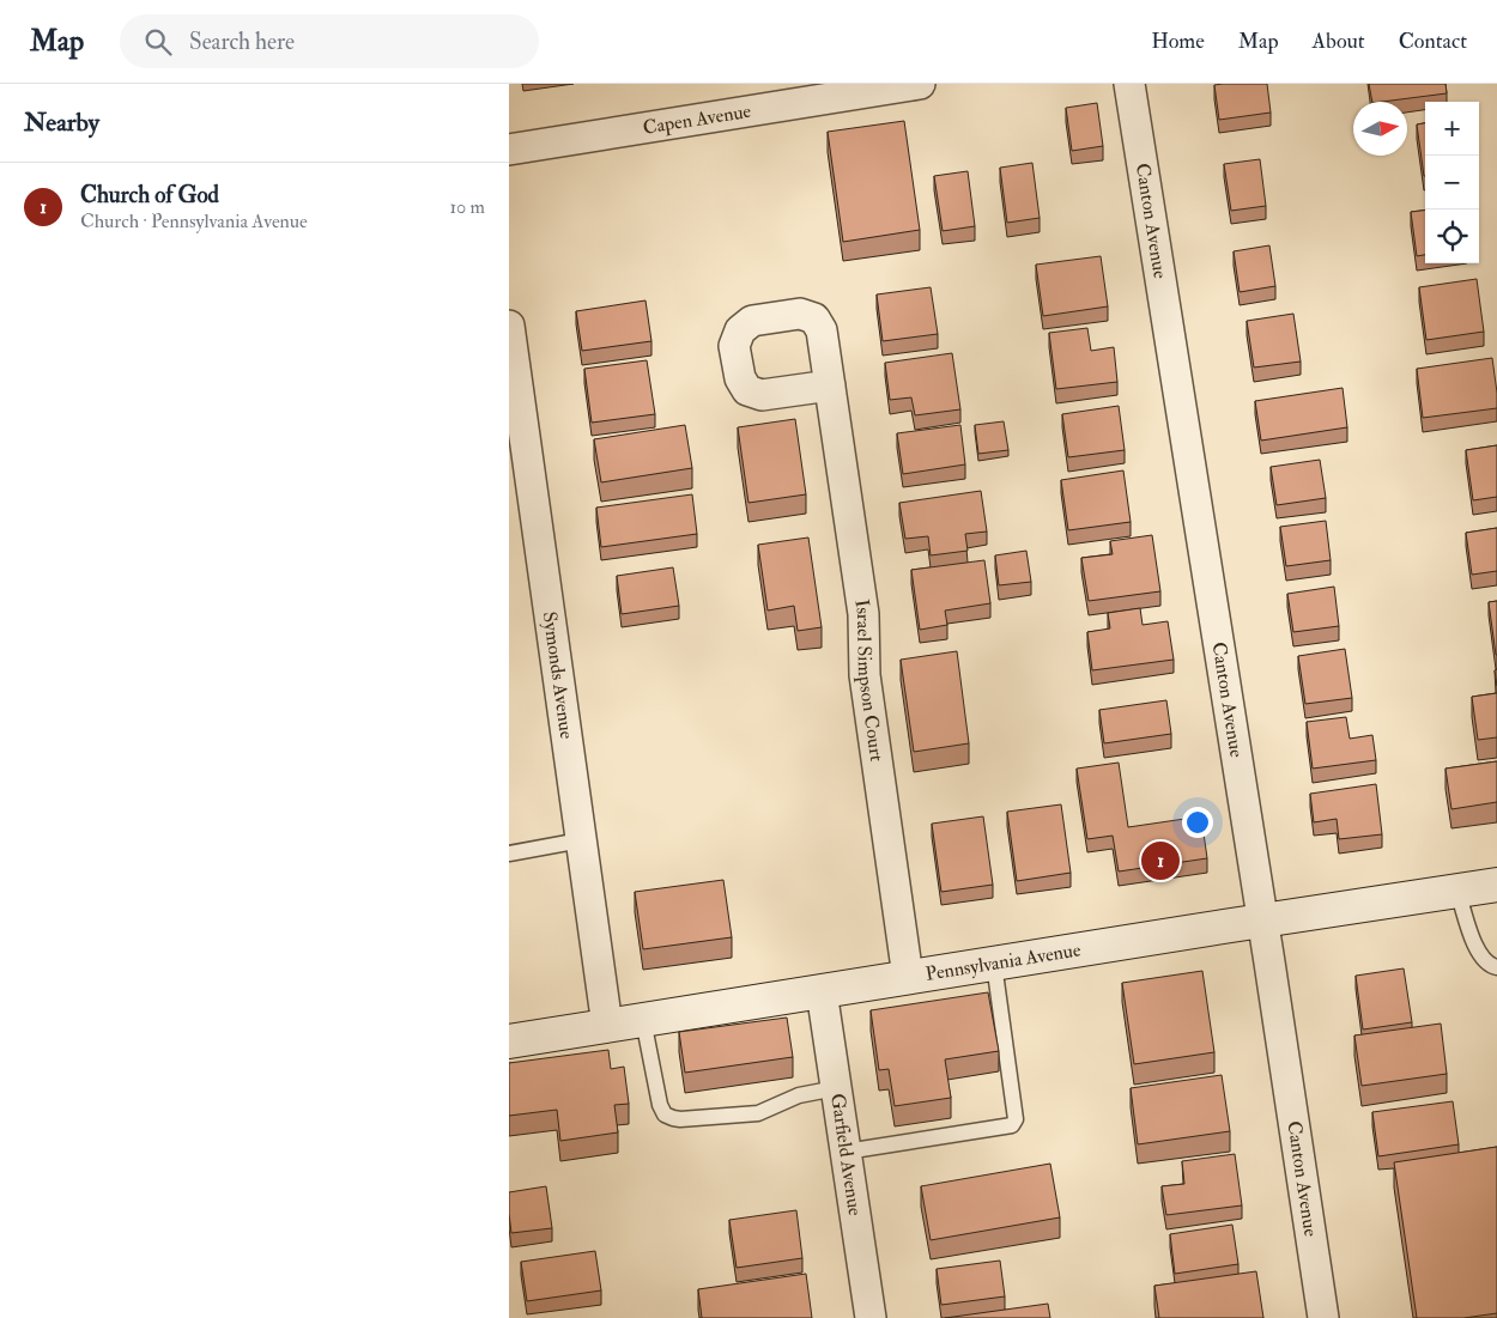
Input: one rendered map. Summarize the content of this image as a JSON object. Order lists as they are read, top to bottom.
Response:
{
  "streets": {
    "street": [
      "Capen Avenue",
      "Canton Avenue",
      "Symonds Avenue",
      "Israel Simpson Court",
      "Pennsylvania Avenue",
      "Garfield Avenue"
    ]
  },
  "crossings": [
    ["Canton Avenue", "Pennsylvania Avenue"],
    ["Symonds Avenue", "Pennsylvania Avenue"],
    ["Israel Simpson Court", "Pennsylvania Avenue"],
    ["Pennsylvania Avenue", "Garfield Avenue"]
  ],
  "north": "right",
  "page": {
    "header": "Map",
    "search": "Search here",
    "nav": [
      "Home",
      "Map",
      "About",
      "Contact"
    ],
    "heading": "Nearby",
    "map_buttons": ["+", "−"],
    "list": [
      {
        "mark": "1",
        "name": "Church of God",
        "note": "Church · Pennsylvania Avenue",
        "value": "10 m"
      }
    ],
    "pins": "1"
  }
}
